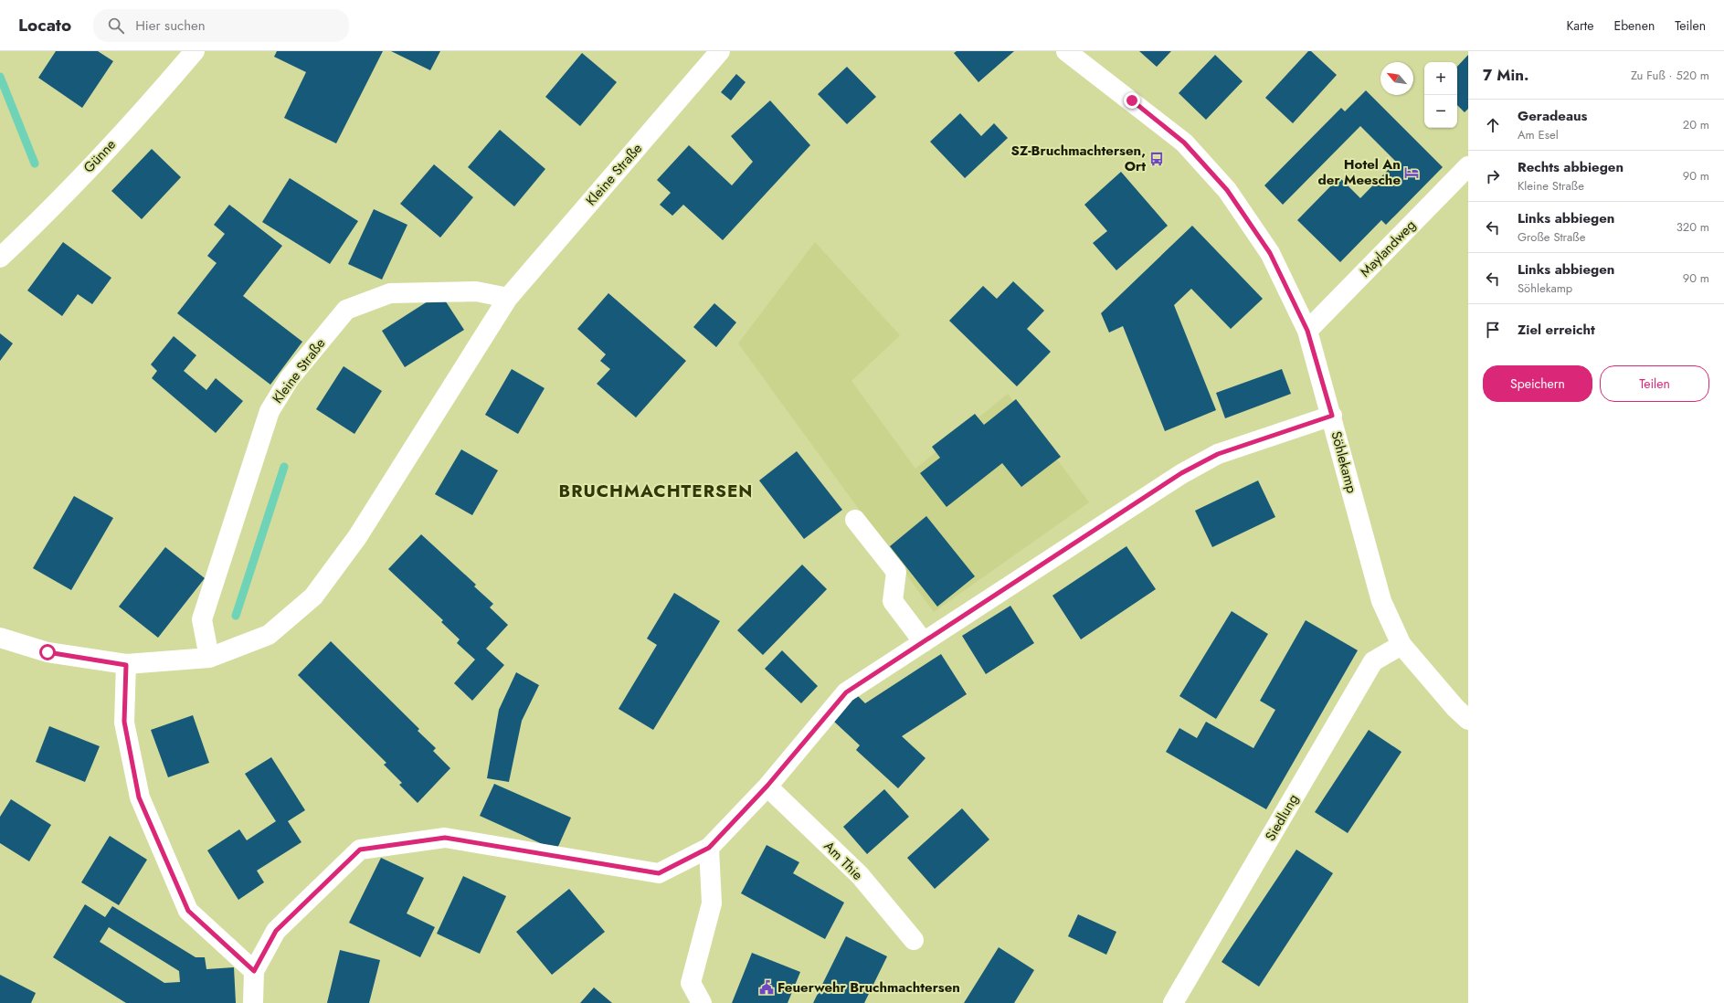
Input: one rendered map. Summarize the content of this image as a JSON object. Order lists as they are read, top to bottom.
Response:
{
  "streets": {
    "street": [
      "Günne",
      "Kleine Straße",
      "Maylandweg",
      "Söhlekamp",
      "Siedlung",
      "Am Thie"
    ]
  },
  "crossings": [
    ["Maylandweg", "Söhlekamp"],
    ["Söhlekamp", "Siedlung"]
  ],
  "districts": ["BRUCHMACHTERSEN"],
  "places": {
    "bus stop": ["SZ-Bruchmachtersen, Ort"],
    "hotel": ["Hotel An der Meesche"],
    "public building": ["Feuerwehr Bruchmachtersen"]
  },
  "north": "top left",
  "page": {
    "header": "Locato",
    "search": "Hier suchen",
    "nav": ["Karte", "Ebenen", "Teilen"],
    "heading": ["7 Min.", "Zu Fuß · 520 m"],
    "map_buttons": ["+", "−"],
    "list": [
      ["Geradeaus", "Am Esel", "20 m"],
      ["Rechts abbiegen", "Kleine Straße", "90 m"],
      ["Links abbiegen", "Große Straße", "320 m"],
      ["Links abbiegen", "Söhlekamp", "90 m"],
      "Ziel erreicht"
    ],
    "buttons": ["Speichern", "Teilen"]
  }
}
